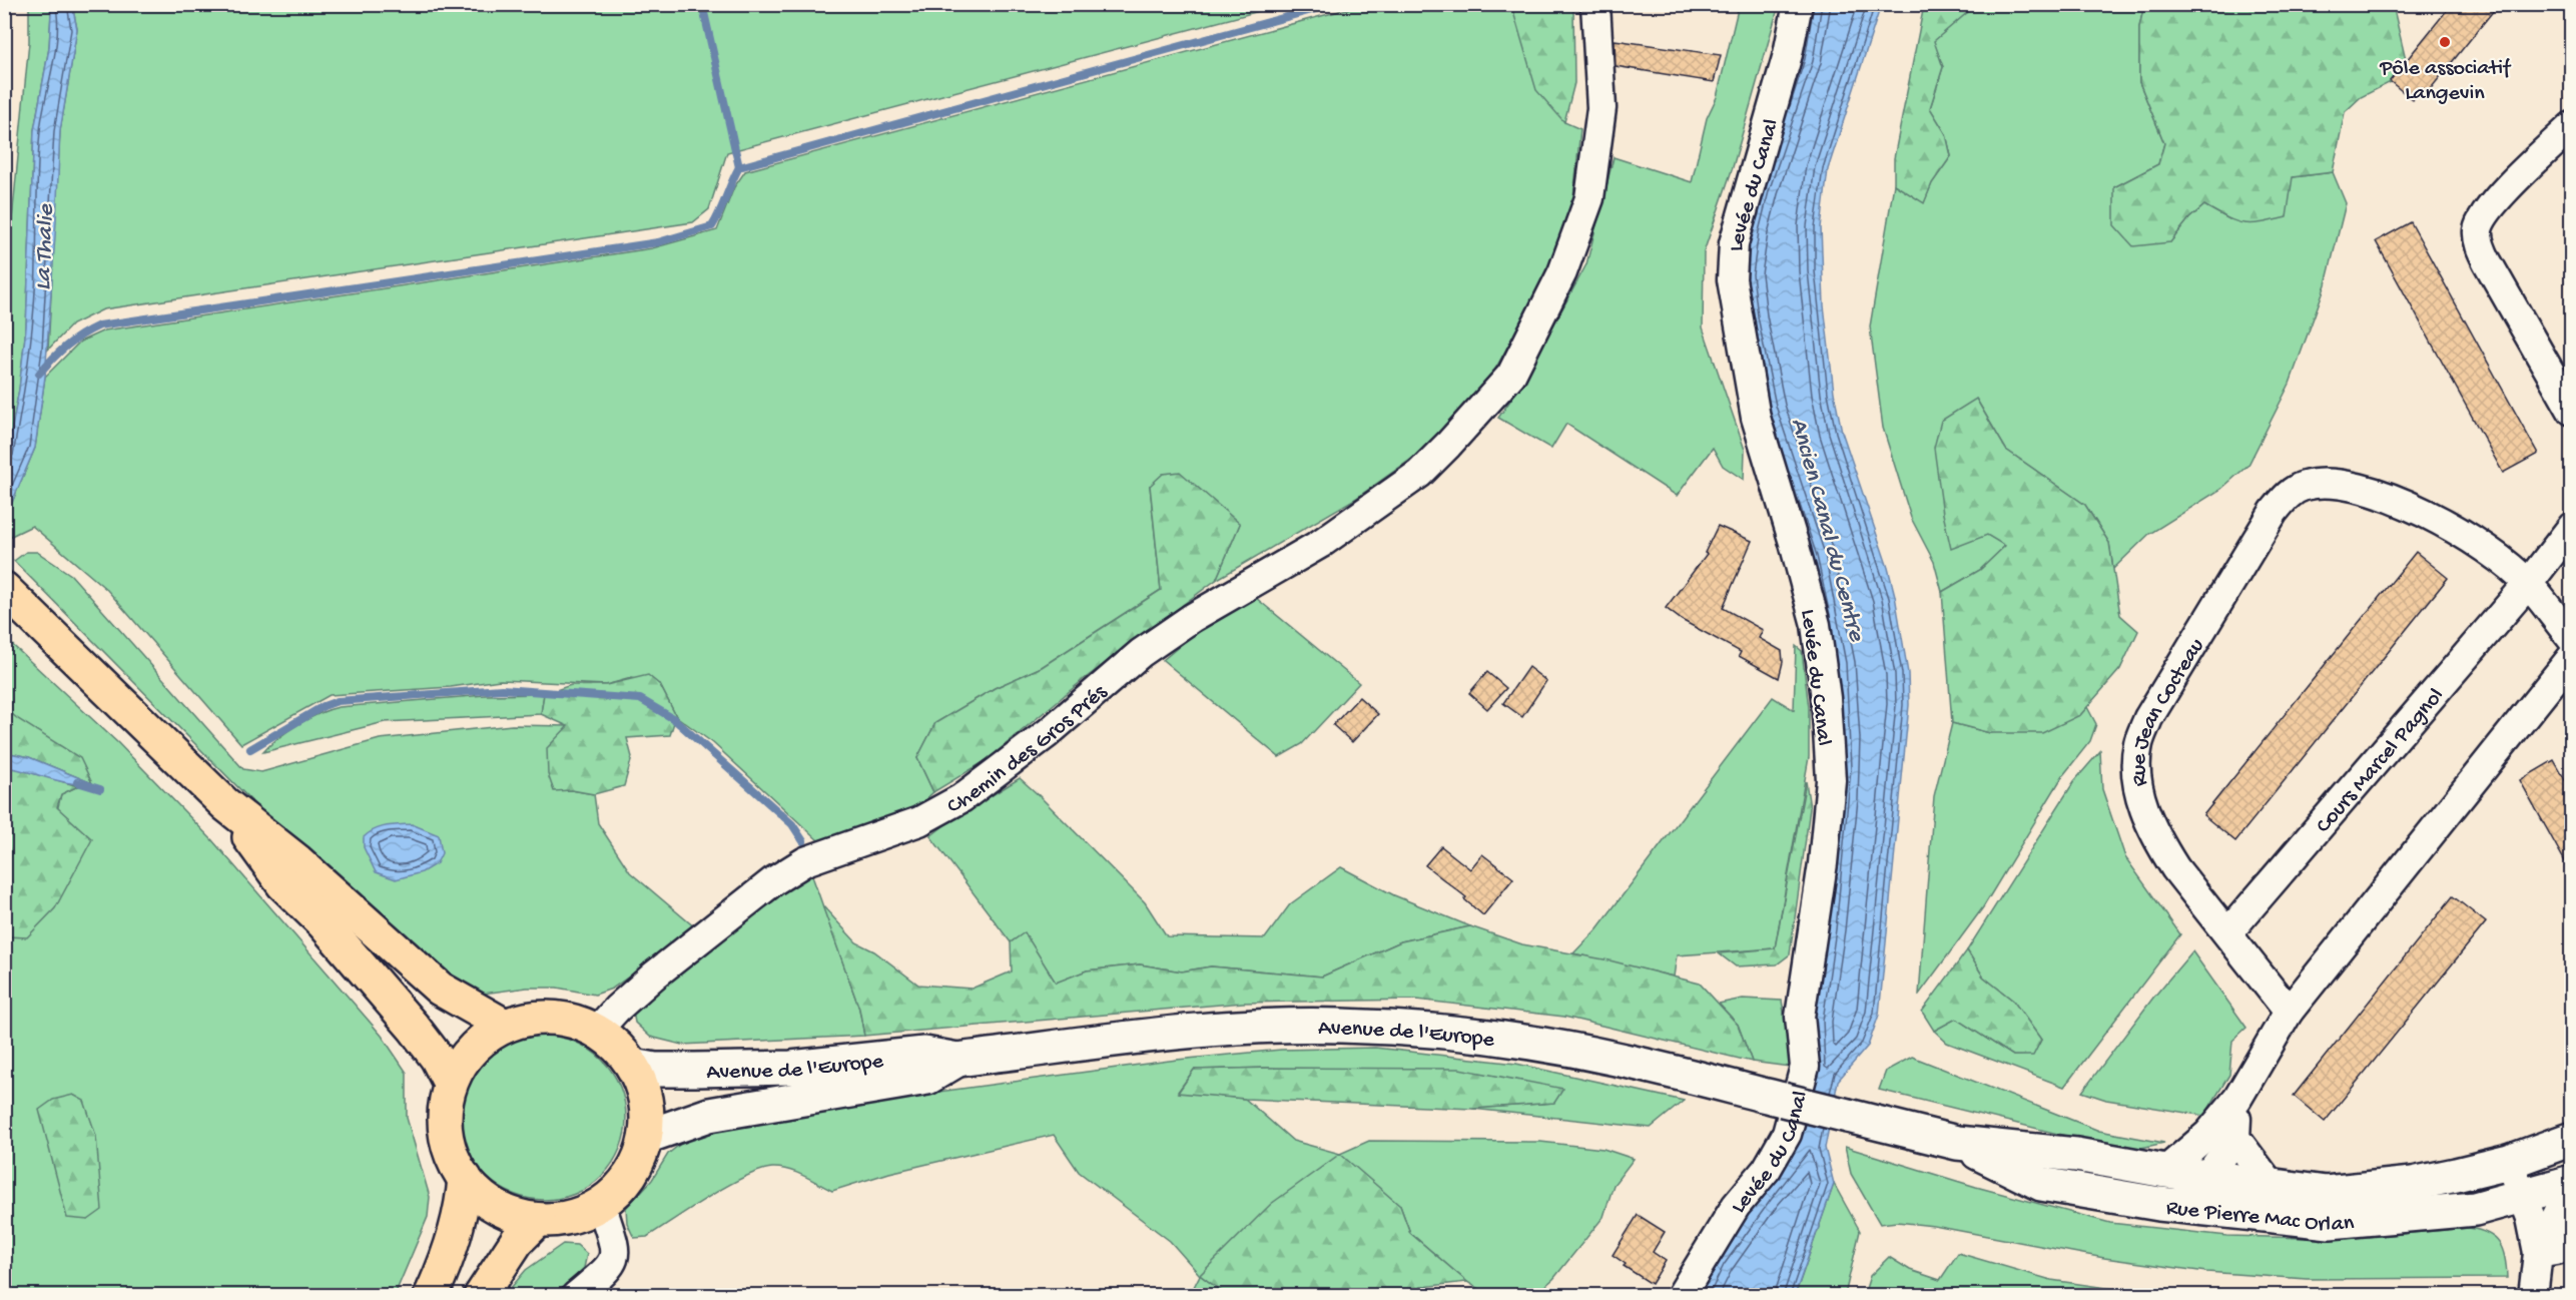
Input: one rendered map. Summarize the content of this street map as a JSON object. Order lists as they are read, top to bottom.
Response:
{
  "streets": {
    "main road": ["Avenue de l'Europe", "Rue Pierre Mac Orlan"],
    "street": [
      "Levée du Canal",
      "Rue Jean Cocteau",
      "Chemin des Gros Prés",
      "Cours Marcel Pagnol"
    ]
  },
  "crossings": [
    ["Rue Jean Cocteau", "Cours Marcel Pagnol"],
    ["Chemin des Gros Prés", "Avenue de l'Europe"],
    ["Avenue de l'Europe", "Rue Pierre Mac Orlan"]
  ],
  "water": ["La Thalie", "Ancien Canal du Centre"],
  "places": ["Pôle associatif Langevin"]
}
